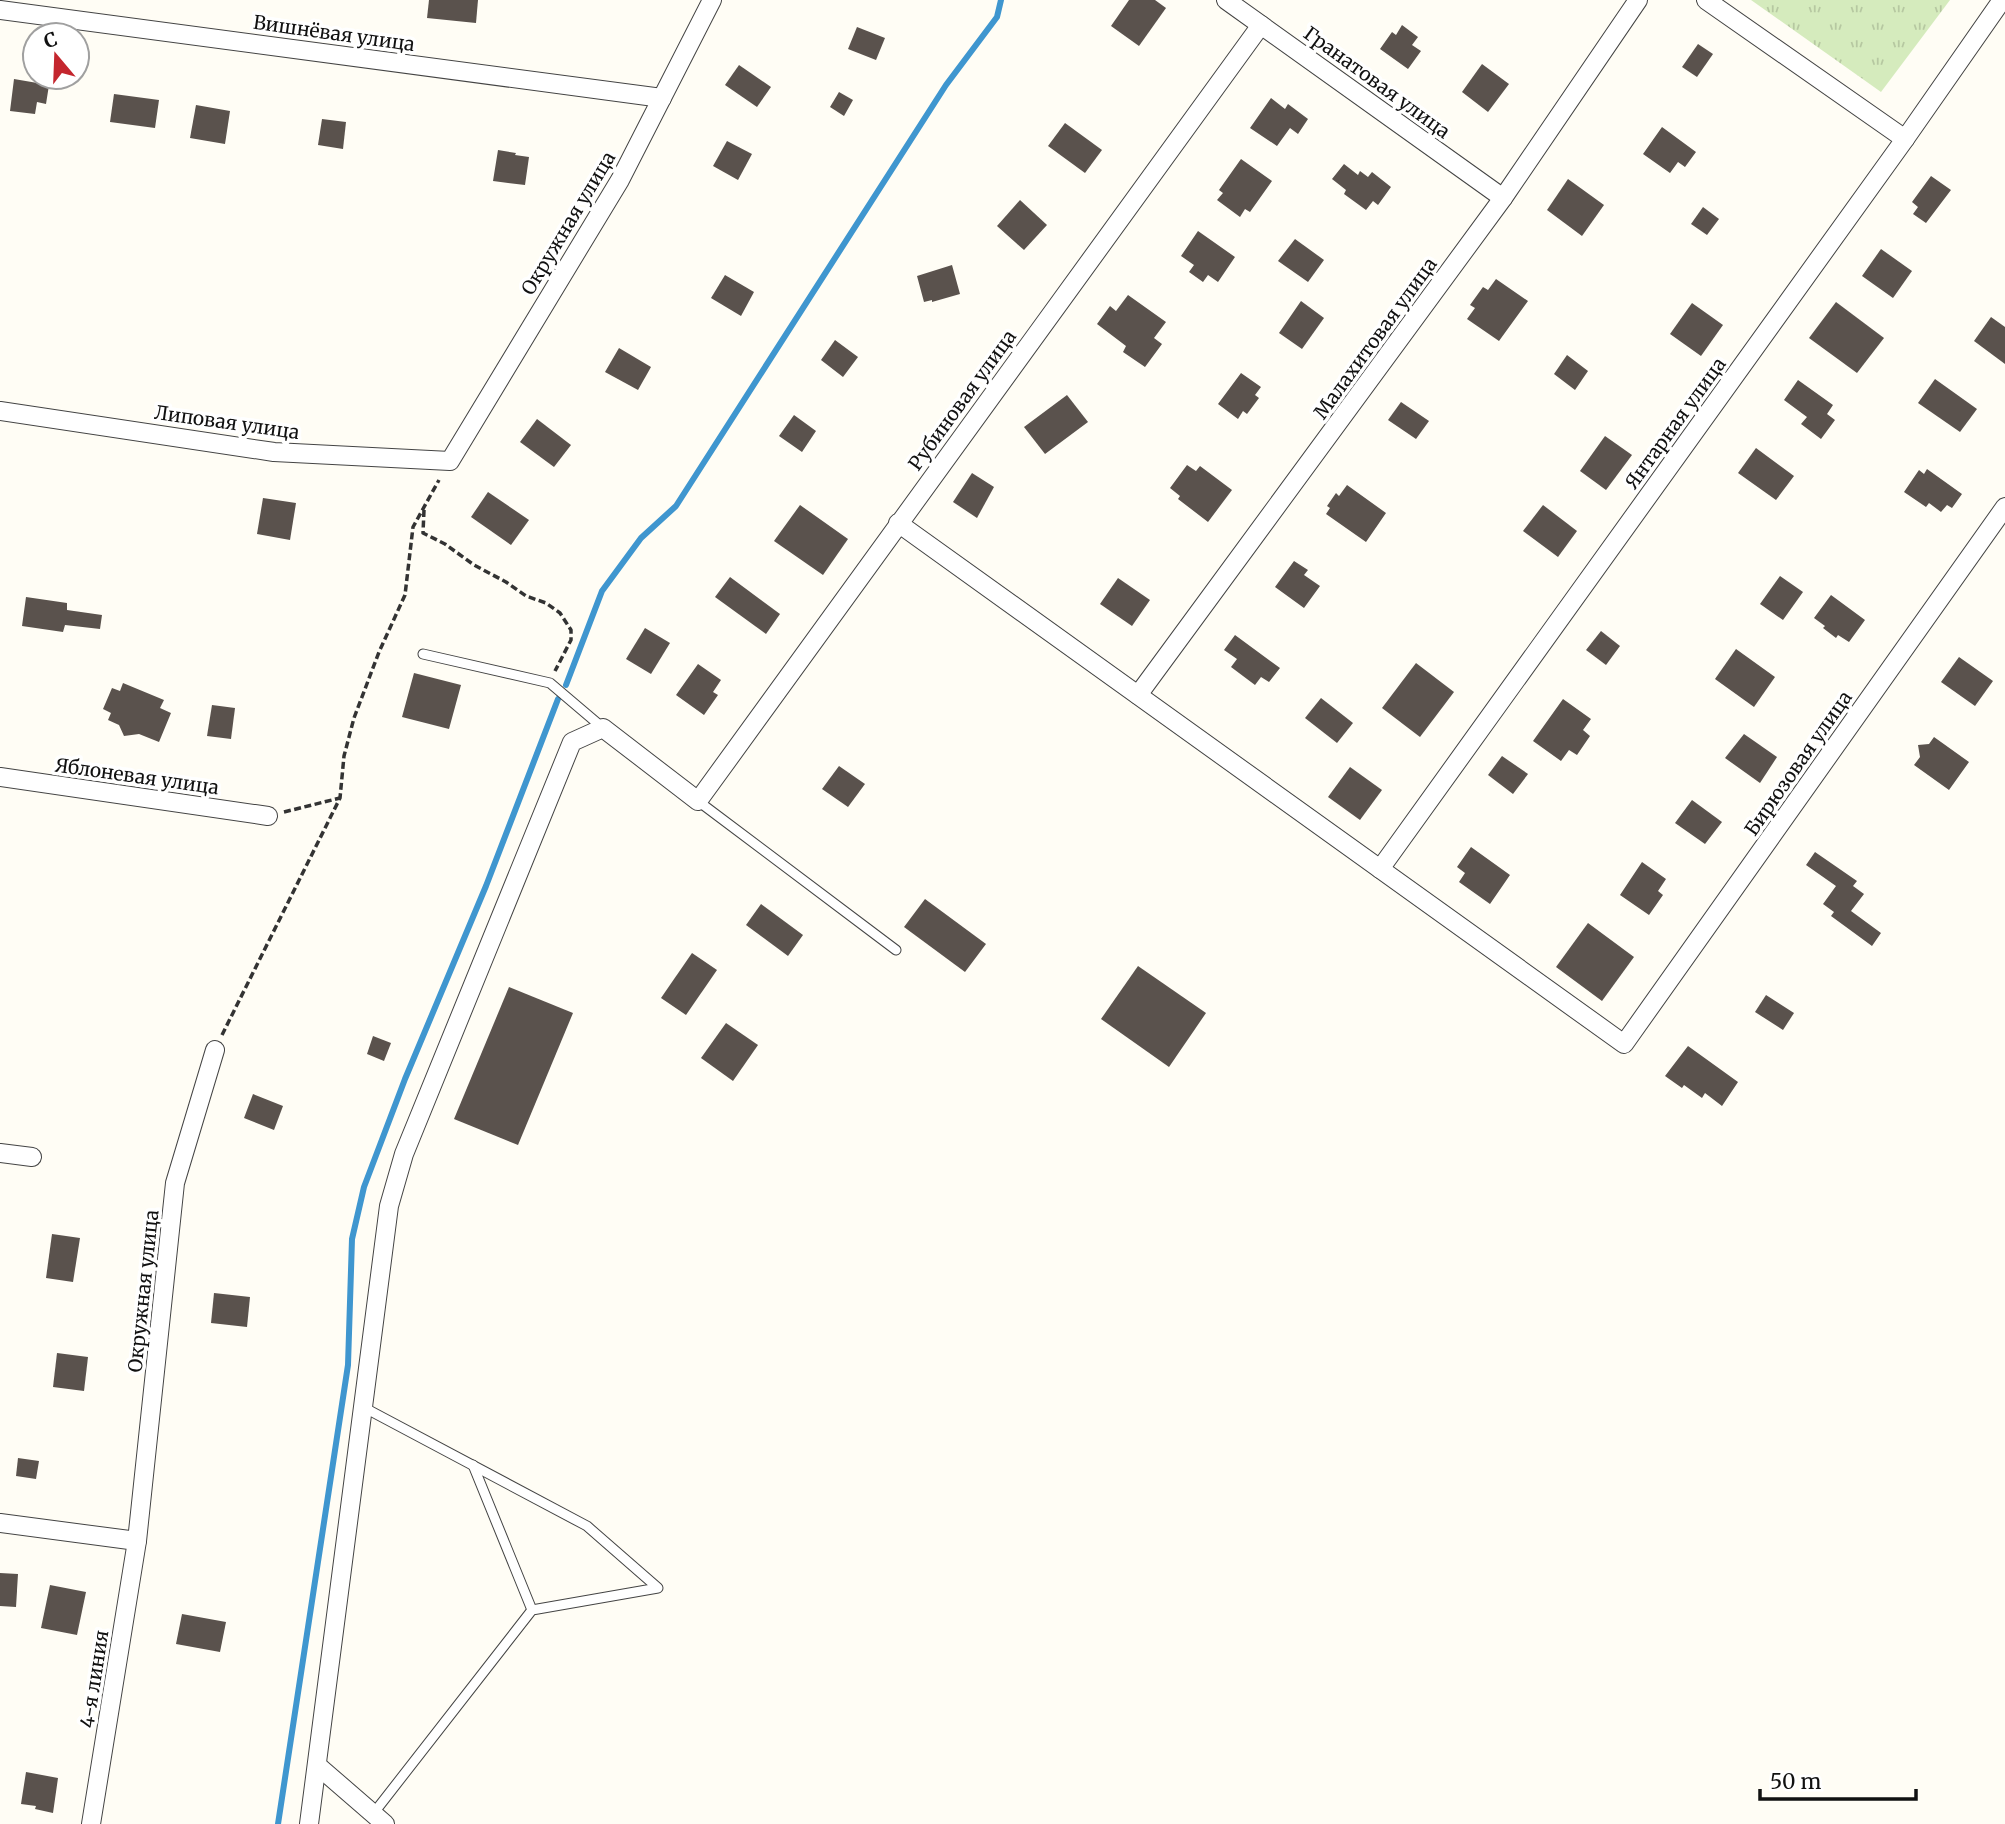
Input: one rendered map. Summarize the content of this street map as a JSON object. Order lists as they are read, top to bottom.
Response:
{
  "streets": {
    "street": [
      "Вишнёвая улица",
      "Гранатовая улица",
      "Окружная улица",
      "Малахитовая улица",
      "Рубиновая улица",
      "Липовая улица",
      "Янтарная улица",
      "Бирюзовая улица",
      "Яблоневая улица",
      "4-я линия"
    ]
  },
  "crossings": [
    ["Вишнёвая улица", "Окружная улица"],
    ["Гранатовая улица", "Малахитовая улица"],
    ["Гранатовая улица", "Рубиновая улица"],
    ["Окружная улица", "Липовая улица"],
    ["Окружная улица", "4-я линия"],
    ["Янтарная улица", "Бирюзовая улица"]
  ],
  "scale_bar": "50 m",
  "north": "top"
}
